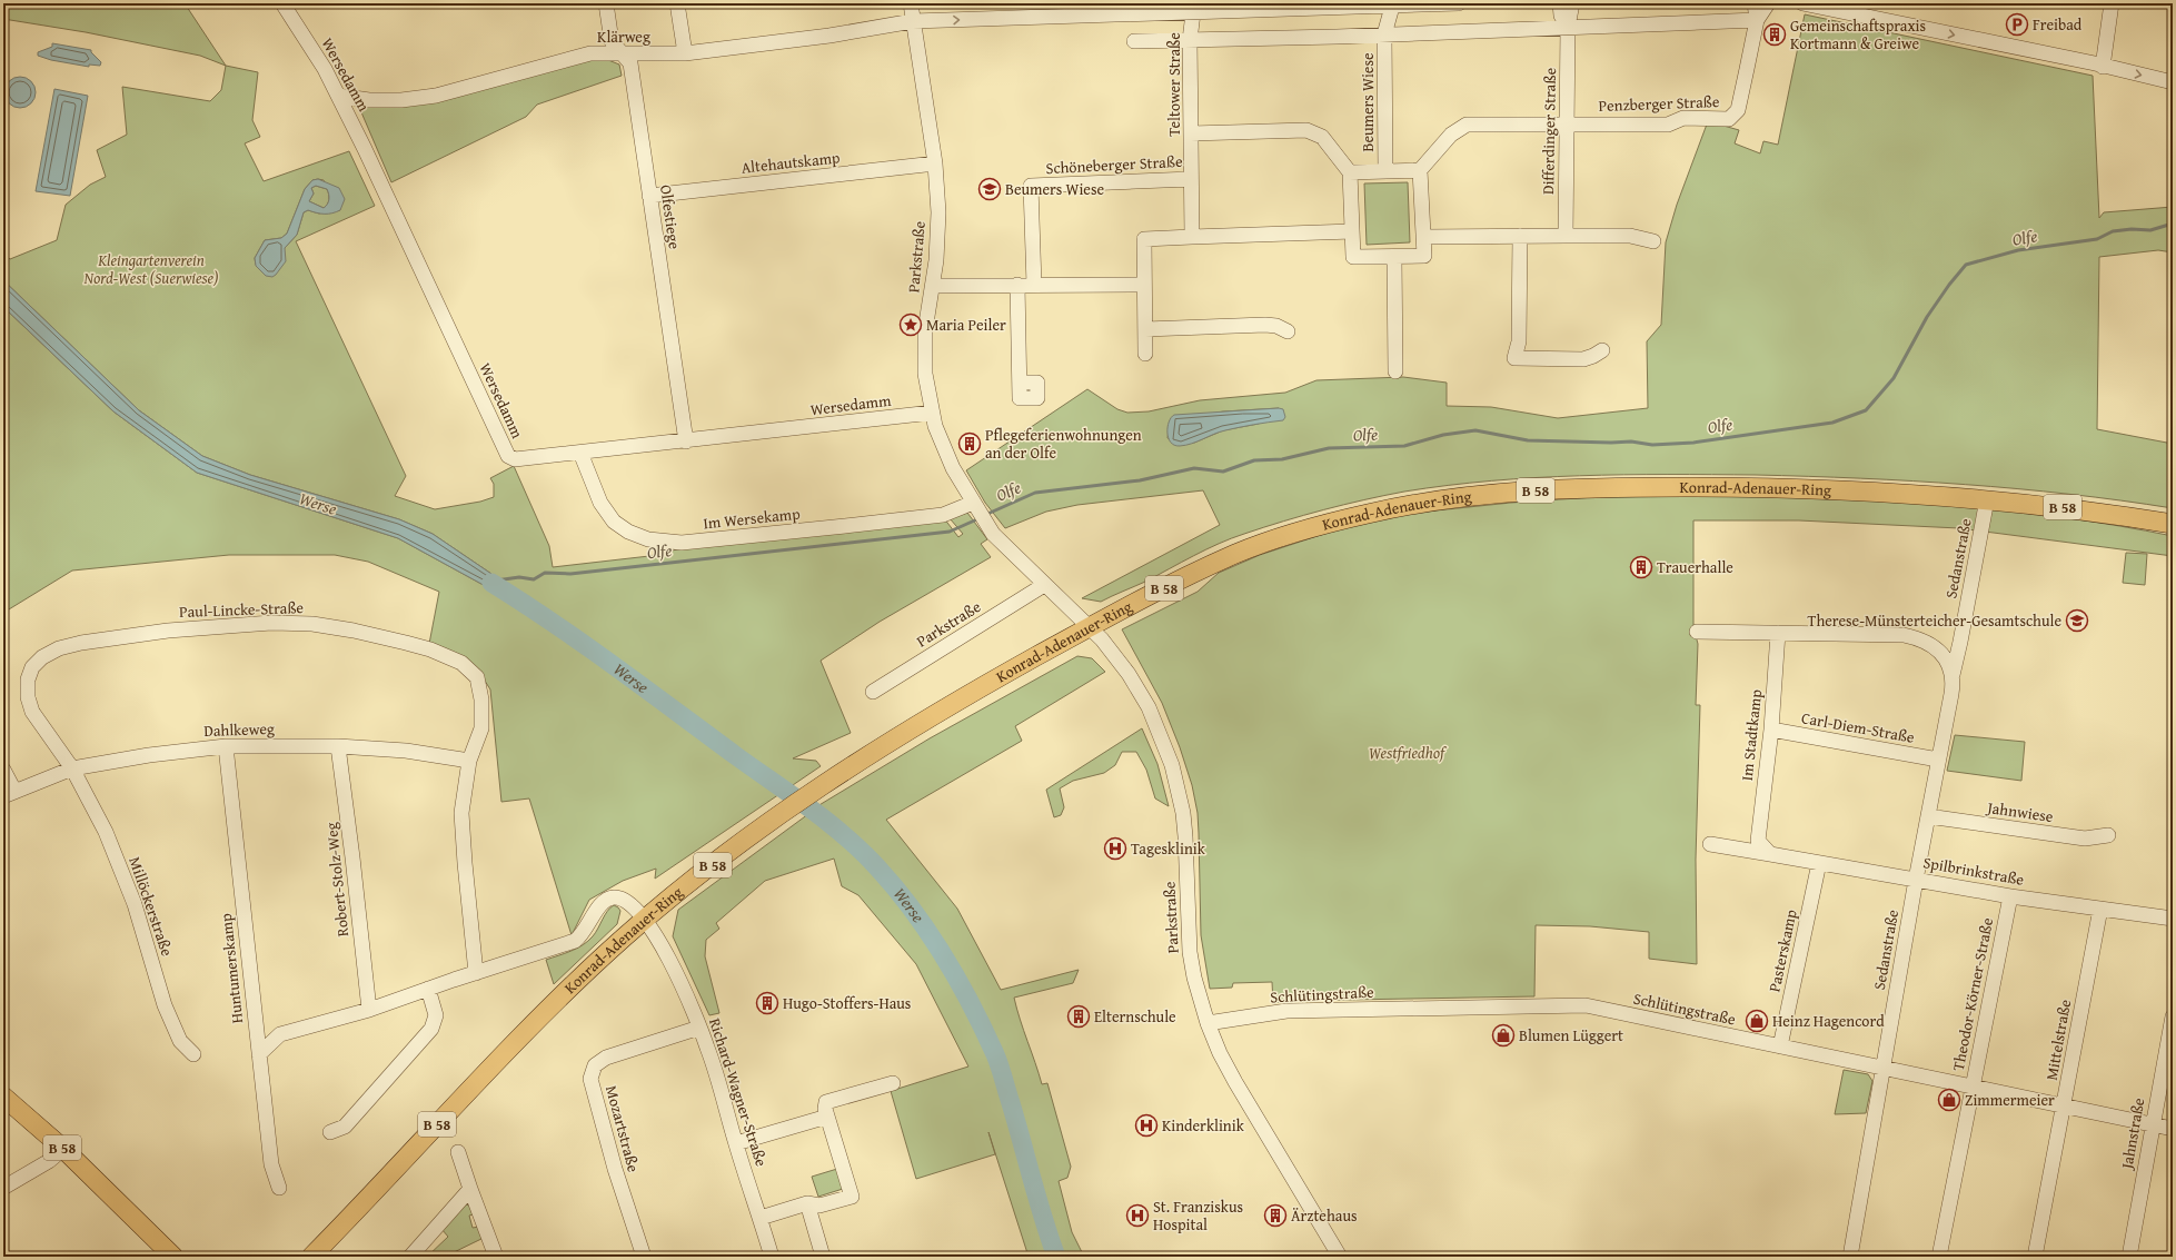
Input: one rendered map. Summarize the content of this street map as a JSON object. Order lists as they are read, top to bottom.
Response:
{
  "streets": {
    "main road": ["Konrad-Adenauer-Ring", "B 58"],
    "street": [
      "Klärweg",
      "Wersedamm",
      "Teltower Straße",
      "Beumers Wiese",
      "Penzberger Straße",
      "Differdinger Straße",
      "Altehautskamp",
      "Schöneberger Straße",
      "Olfestiege",
      "Parkstraße",
      "Im Wersekamp",
      "Sedanstraße",
      "Paul-Lincke-Straße",
      "Carl-Diem-Straße",
      "Dahlkeweg",
      "Im Stadtkamp",
      "Jahnwiese",
      "Spilbrinkstraße",
      "Robert-Stolz-Weg",
      "Millöckerstraße",
      "Pasterskamp",
      "Huntumerskamp",
      "Schlütingstraße",
      "Theodor-Körner-Straße",
      "Mittelstraße",
      "Richard-Wagner-Straße",
      "Mozartstraße",
      "Jahnstraße"
    ]
  },
  "crossings": [
    ["Klärweg", "Wersedamm"],
    ["Klärweg", "Teltower Straße"],
    ["Klärweg", "Beumers Wiese"],
    ["Klärweg", "Olfestiege"],
    ["Klärweg", "Parkstraße"],
    ["Wersedamm", "Olfestiege"],
    ["Wersedamm", "Parkstraße"],
    ["Wersedamm", "Im Wersekamp"],
    ["Teltower Straße", "Beumers Wiese"],
    ["Teltower Straße", "Schöneberger Straße"],
    ["Penzberger Straße", "Differdinger Straße"],
    ["Altehautskamp", "Olfestiege"],
    ["Altehautskamp", "Parkstraße"],
    ["Parkstraße", "Konrad-Adenauer-Ring"],
    ["Parkstraße", "Im Wersekamp"],
    ["Parkstraße", "Schlütingstraße"],
    ["Konrad-Adenauer-Ring", "Sedanstraße"],
    ["Konrad-Adenauer-Ring", "Richard-Wagner-Straße"],
    ["Sedanstraße", "Carl-Diem-Straße"],
    ["Sedanstraße", "Jahnwiese"],
    ["Sedanstraße", "Spilbrinkstraße"],
    ["Sedanstraße", "Schlütingstraße"],
    ["Paul-Lincke-Straße", "Dahlkeweg"],
    ["Paul-Lincke-Straße", "Millöckerstraße"],
    ["Carl-Diem-Straße", "Im Stadtkamp"],
    ["Dahlkeweg", "Robert-Stolz-Weg"],
    ["Dahlkeweg", "Millöckerstraße"],
    ["Dahlkeweg", "Huntumerskamp"],
    ["Im Stadtkamp", "Spilbrinkstraße"],
    ["Spilbrinkstraße", "Pasterskamp"],
    ["Spilbrinkstraße", "Theodor-Körner-Straße"],
    ["Spilbrinkstraße", "Mittelstraße"],
    ["Pasterskamp", "Schlütingstraße"],
    ["Schlütingstraße", "Theodor-Körner-Straße"],
    ["Schlütingstraße", "Mittelstraße"],
    ["Schlütingstraße", "Jahnstraße"],
    ["Richard-Wagner-Straße", "Mozartstraße"]
  ],
  "water": ["Olfe", "Werse"],
  "parks": ["Kleingartenverein Nord-West (Suerwiese)", "Westfriedhof"],
  "places": {
    "parking": ["Freibad"],
    "building": [
      "Gemeinschaftspraxis Kortmann & Greiwe",
      "Pflegeferienwohnungen an der Olfe",
      "Trauerhalle",
      "Hugo-Stoffers-Haus",
      "Elternschule",
      "Ärztehaus"
    ],
    "school or university": ["Beumers Wiese", "Therese-Münsterteicher-Gesamtschule"],
    "place": ["Maria Peiler"],
    "hospital": ["Tagesklinik", "Kinderklinik", "St. Franziskus Hospital"],
    "shop": ["Heinz Hagencord", "Blumen Lüggert", "Zimmermeier"]
  }
}
